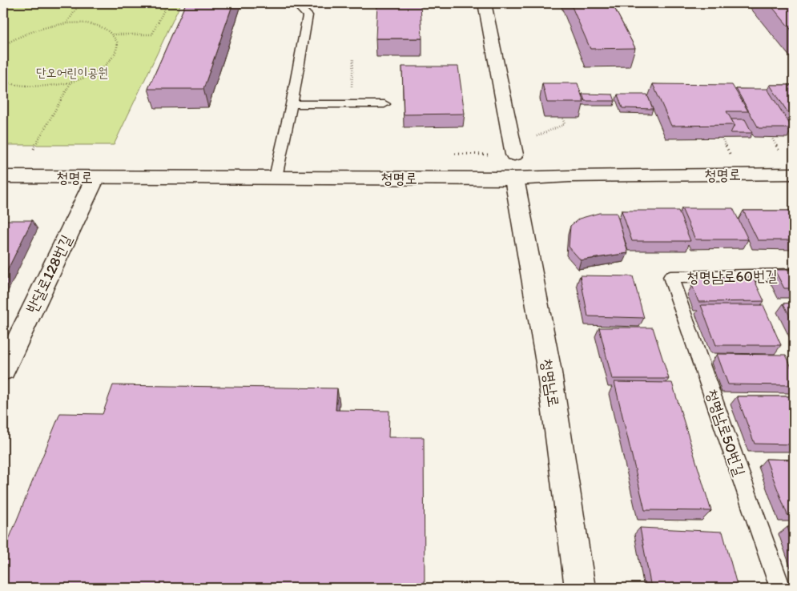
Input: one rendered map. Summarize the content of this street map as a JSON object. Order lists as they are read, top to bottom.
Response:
{
  "streets": {
    "street": ["청명로", "반달로128번길", "청명남로"],
    "lane": ["청명남로60번길", "청명남로50번길"]
  },
  "crossings": [
    ["청명로", "반달로128번길"],
    ["청명로", "청명남로"],
    ["청명남로60번길", "청명남로50번길"]
  ],
  "parks": ["단오어린이공원"]
}
